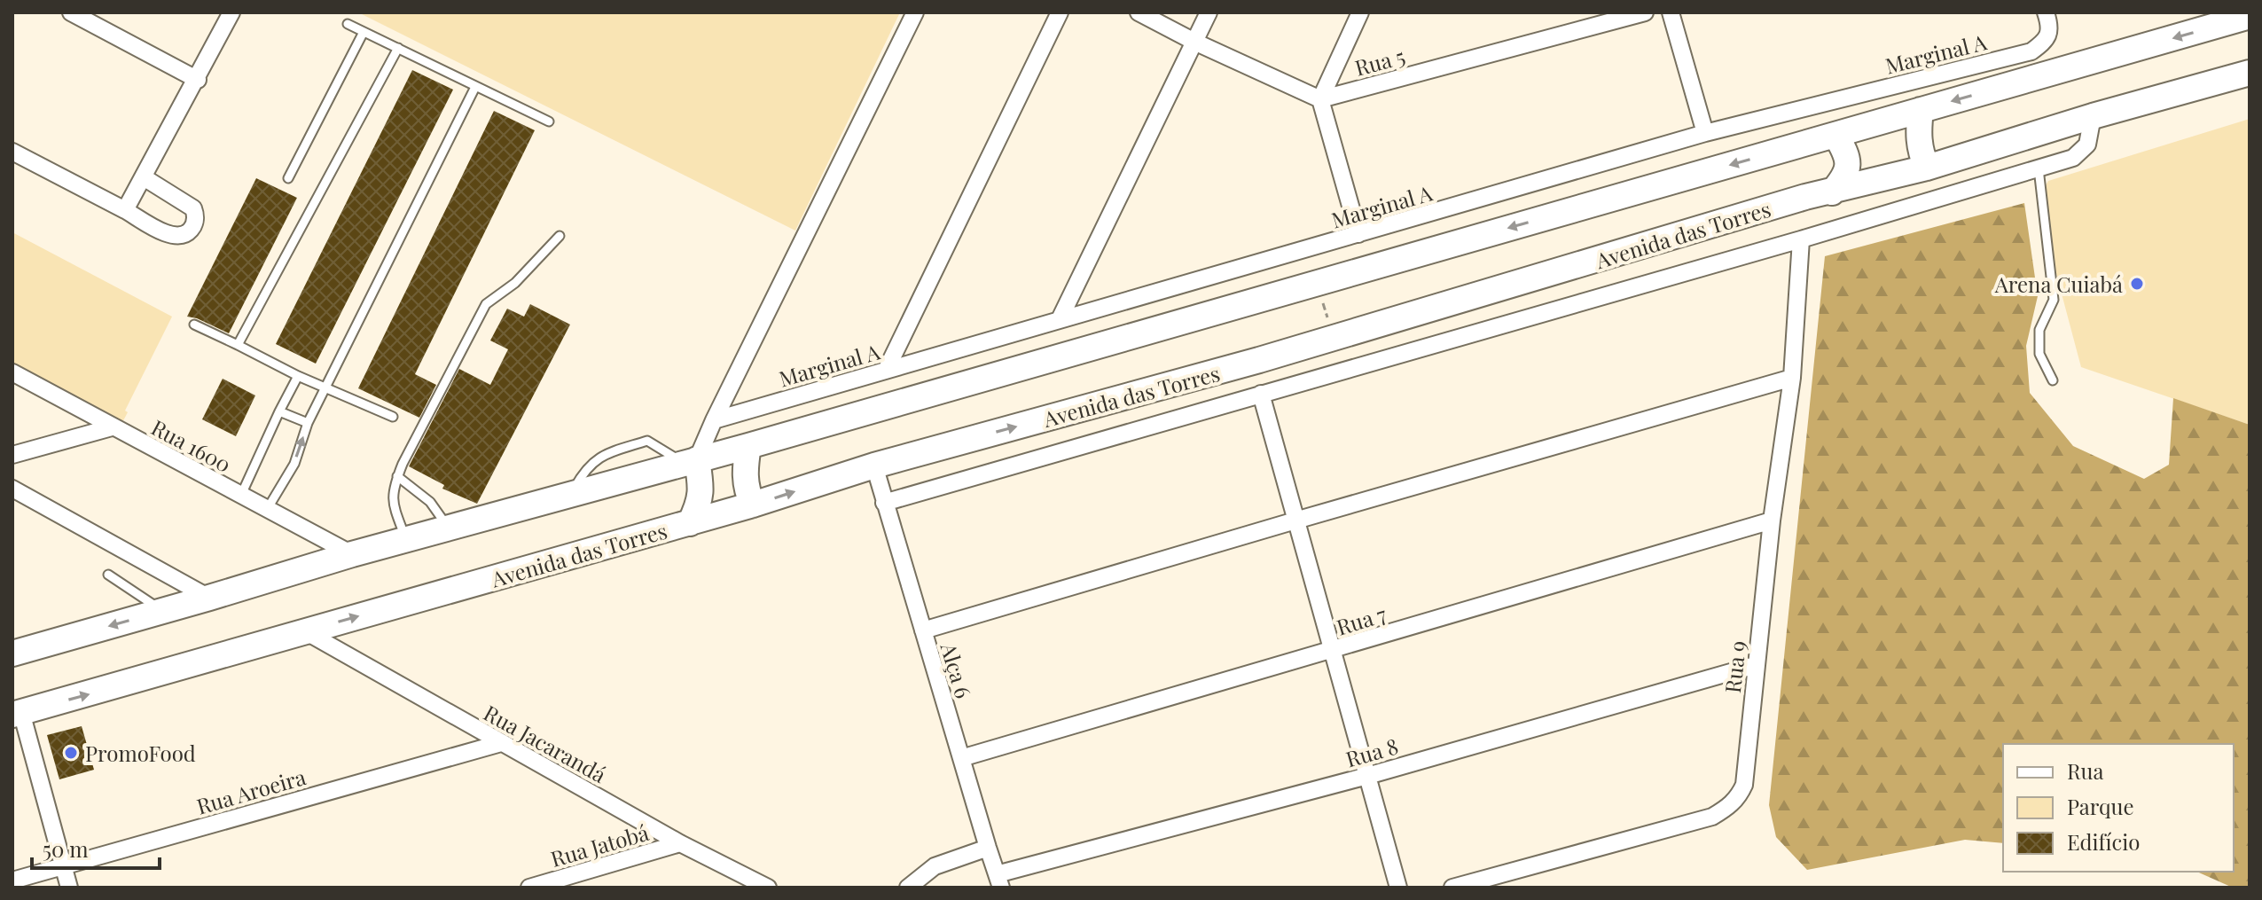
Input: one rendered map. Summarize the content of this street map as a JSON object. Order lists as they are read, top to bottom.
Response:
{
  "streets": {
    "main road": ["Avenida das Torres"],
    "street": [
      "Marginal A",
      "Rua 5",
      "Rua 1600",
      "Rua 7",
      "Rua 9",
      "Alça 6",
      "Rua Jacarandá",
      "Rua 8",
      "Rua Aroeira",
      "Rua Jatobá"
    ]
  },
  "crossings": [
    ["Avenida das Torres", "Alça 6"],
    ["Avenida das Torres", "Rua Jacarandá"],
    ["Rua 7", "Rua 9"],
    ["Rua 7", "Alça 6"],
    ["Rua 9", "Rua 8"],
    ["Alça 6", "Rua 8"],
    ["Rua Jacarandá", "Rua Aroeira"],
    ["Rua Jacarandá", "Rua Jatobá"]
  ],
  "places": ["Arena Cuiabá", "PromoFood"],
  "legend": ["Rua", "Parque", "Edifício"],
  "scale_bar": "50 m"
}
